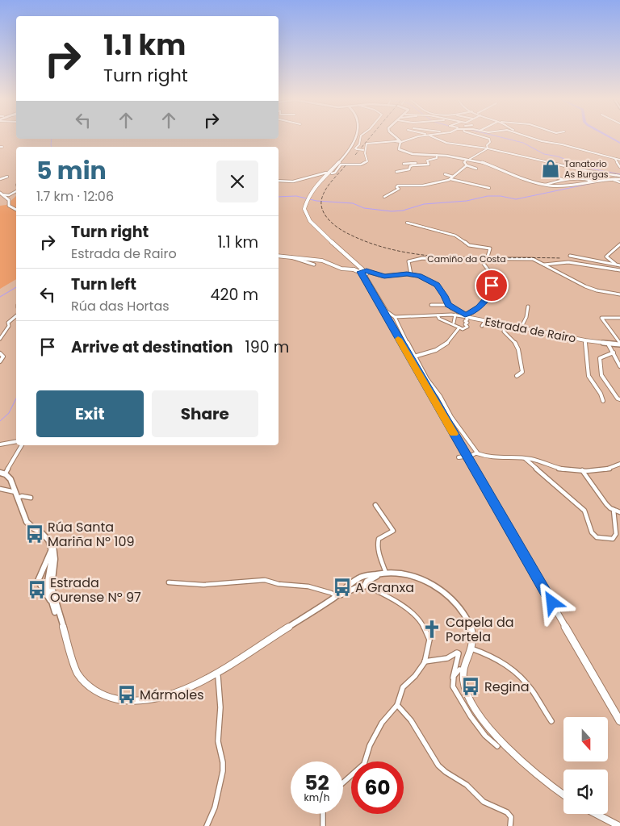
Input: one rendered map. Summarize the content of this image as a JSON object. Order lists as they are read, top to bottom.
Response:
{
  "streets": {
    "street": ["Camiño da Costa", "Estrada de Rairo"]
  },
  "places": {
    "shop": ["Tanatorio As Burgas"],
    "bus stop": [
      "Rúa Santa Mariña Nº 109",
      "A Granxa",
      "Estrada Ourense Nº 97",
      "Regina",
      "Mármoles"
    ],
    "church": ["Capela da Portela"]
  },
  "north": "bottom",
  "page": {
    "turn": ["1.1 km", "Turn right"],
    "heading": ["5 min", "1.7 km · 12:06"],
    "list": [
      {
        "name": "Turn right",
        "note": "Estrada de Rairo",
        "value": "1.1 km"
      },
      {
        "name": "Turn left",
        "note": "Rúa das Hortas",
        "value": "420 m"
      },
      {
        "name": "Arrive at destination",
        "value": "190 m"
      }
    ],
    "buttons": ["Exit", "Share"],
    "speed": "52 km/h",
    "limit": "60"
  }
}
